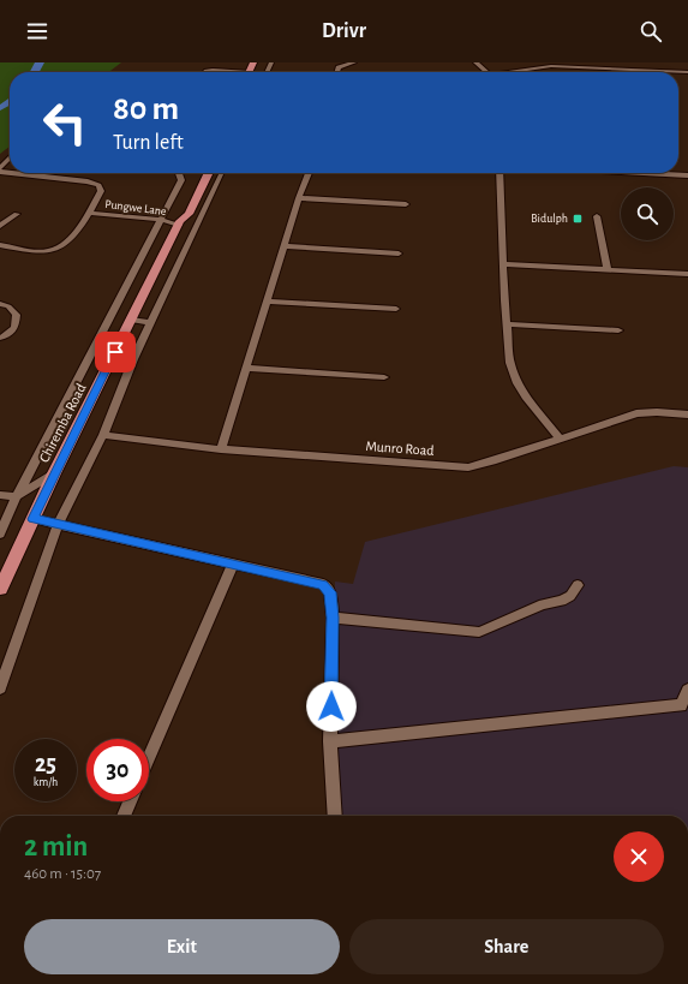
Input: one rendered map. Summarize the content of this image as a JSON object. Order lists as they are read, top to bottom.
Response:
{
  "streets": {
    "main road": ["Chiremba Road"],
    "street": ["Pungwe Lane", "Munro Road"]
  },
  "crossings": [
    ["Pungwe Lane", "Chiremba Road"]
  ],
  "places": {
    "transit": ["Bidulph"]
  },
  "page": {
    "header": "Drivr",
    "turn": ["80 m", "Turn left"],
    "speed": "25 km/h",
    "limit": "30",
    "heading": ["2 min", "460 m · 15:07"],
    "buttons": ["Exit", "Share"]
  }
}
